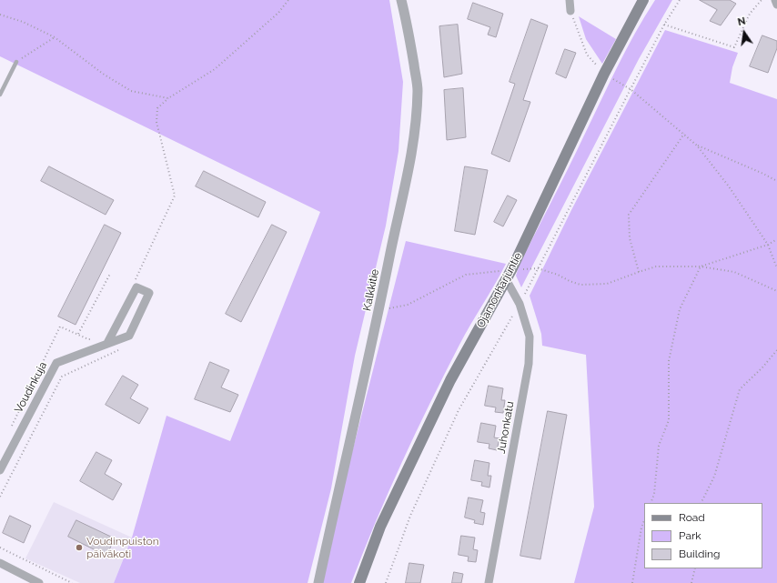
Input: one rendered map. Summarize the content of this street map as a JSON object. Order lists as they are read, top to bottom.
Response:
{
  "streets": {
    "main road": ["Ojamonharjuntie"],
    "street": ["Kalkkitie", "Voudinkuja", "Juhonkatu"]
  },
  "crossings": [
    ["Ojamonharjuntie", "Juhonkatu"]
  ],
  "places": ["Voudinpuiston päiväkoti"],
  "legend": ["Road", "Park", "Building"],
  "north": "top"
}
